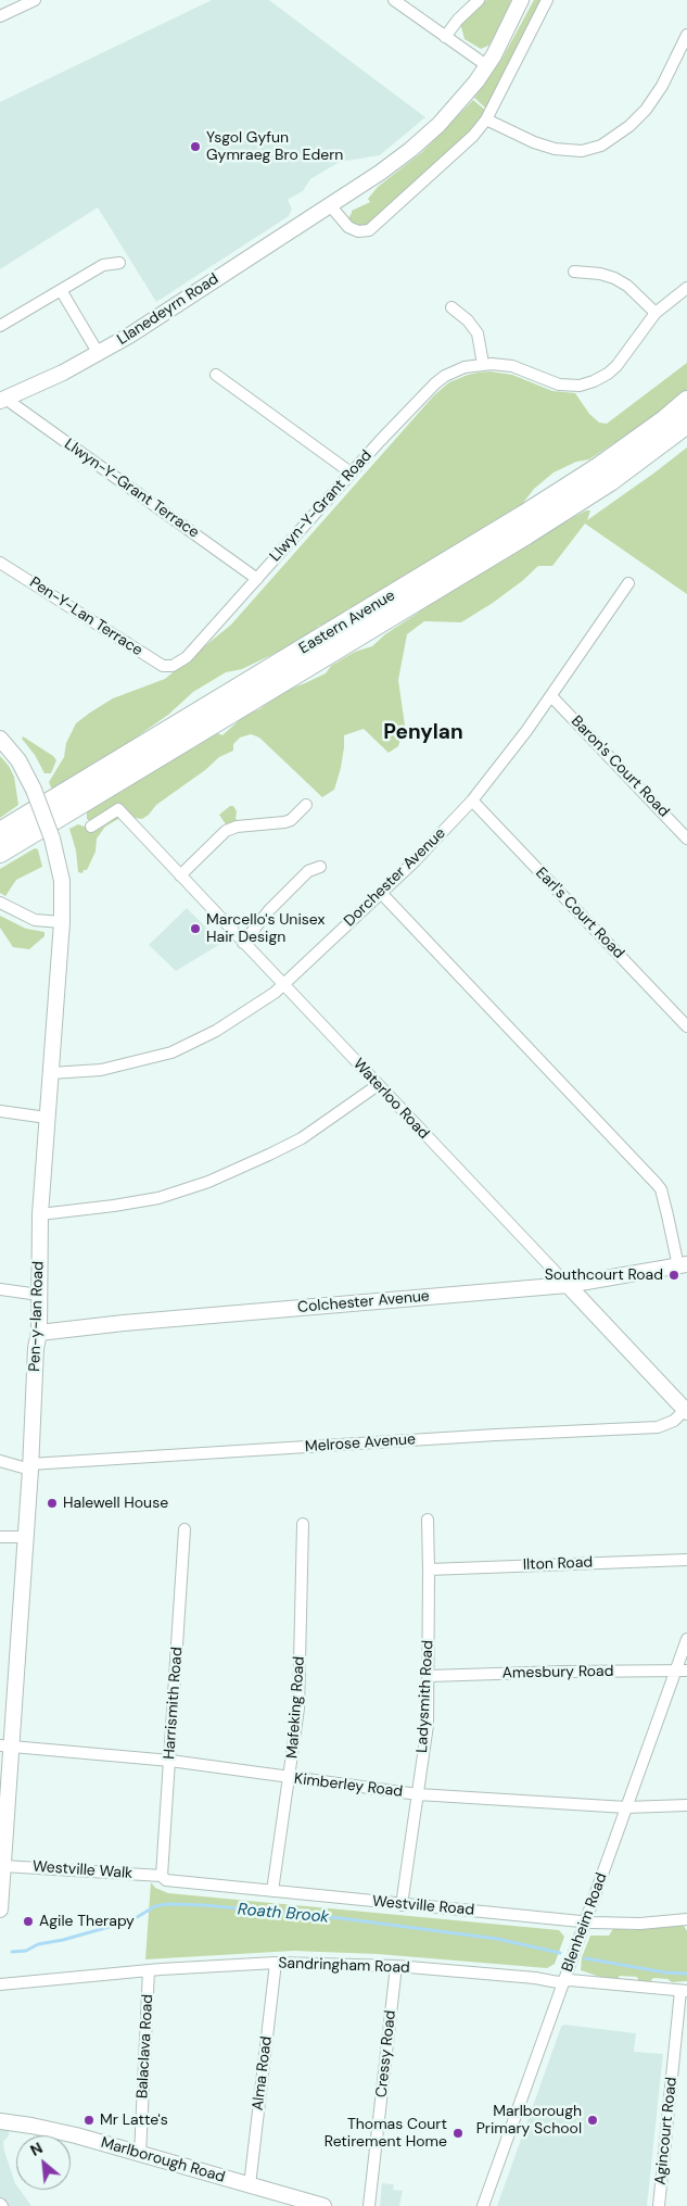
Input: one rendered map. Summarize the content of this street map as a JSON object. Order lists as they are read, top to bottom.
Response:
{
  "streets": {
    "highway": ["Eastern Avenue"],
    "street": [
      "Llanedeyrn Road",
      "Llwyn-Y-Grant Terrace",
      "Llwyn-Y-Grant Road",
      "Pen-Y-Lan Terrace",
      "Baron's Court Road",
      "Dorchester Avenue",
      "Earl's Court Road",
      "Waterloo Road",
      "Colchester Avenue",
      "Pen-y-lan Road",
      "Melrose Avenue",
      "Ilton Road",
      "Amesbury Road",
      "Ladysmith Road",
      "Harrismith Road",
      "Mafeking Road",
      "Kimberley Road",
      "Westville Walk",
      "Westville Road",
      "Blenheim Road",
      "Sandringham Road",
      "Balaclava Road",
      "Cressy Road",
      "Alma Road",
      "Agincourt Road",
      "Marlborough Road"
    ]
  },
  "crossings": [
    ["Llanedeyrn Road", "Llwyn-Y-Grant Terrace"],
    ["Llwyn-Y-Grant Terrace", "Llwyn-Y-Grant Road"],
    ["Llwyn-Y-Grant Road", "Pen-Y-Lan Terrace"],
    ["Baron's Court Road", "Dorchester Avenue"],
    ["Dorchester Avenue", "Earl's Court Road"],
    ["Dorchester Avenue", "Waterloo Road"],
    ["Dorchester Avenue", "Pen-y-lan Road"],
    ["Waterloo Road", "Colchester Avenue"],
    ["Waterloo Road", "Melrose Avenue"],
    ["Colchester Avenue", "Pen-y-lan Road"],
    ["Pen-y-lan Road", "Melrose Avenue"],
    ["Pen-y-lan Road", "Kimberley Road"],
    ["Pen-y-lan Road", "Westville Walk"],
    ["Ilton Road", "Ladysmith Road"],
    ["Amesbury Road", "Ladysmith Road"],
    ["Amesbury Road", "Blenheim Road"],
    ["Ladysmith Road", "Kimberley Road"],
    ["Ladysmith Road", "Westville Road"],
    ["Harrismith Road", "Kimberley Road"],
    ["Harrismith Road", "Westville Walk"],
    ["Harrismith Road", "Westville Road"],
    ["Mafeking Road", "Kimberley Road"],
    ["Mafeking Road", "Westville Road"],
    ["Kimberley Road", "Blenheim Road"],
    ["Westville Walk", "Westville Road"],
    ["Westville Road", "Blenheim Road"],
    ["Blenheim Road", "Sandringham Road"],
    ["Sandringham Road", "Balaclava Road"],
    ["Sandringham Road", "Cressy Road"],
    ["Sandringham Road", "Alma Road"],
    ["Sandringham Road", "Agincourt Road"],
    ["Balaclava Road", "Marlborough Road"],
    ["Alma Road", "Marlborough Road"]
  ],
  "districts": ["Penylan"],
  "water": ["Roath Brook"],
  "places": [
    "Ysgol Gyfun Gymraeg Bro Edern",
    "Marcello's Unisex Hair Design",
    "Southcourt Road",
    "Halewell House",
    "Agile Therapy",
    "Mr Latte's",
    "Marlborough Primary School",
    "Thomas Court Retirement Home"
  ],
  "north": "top left"
}
